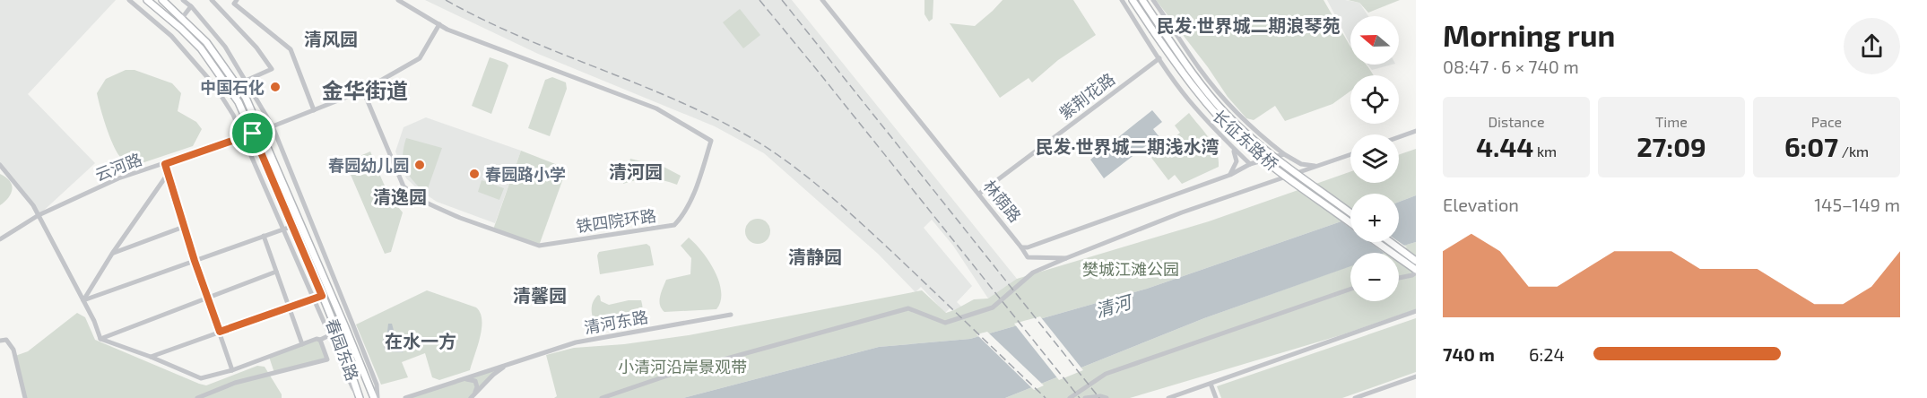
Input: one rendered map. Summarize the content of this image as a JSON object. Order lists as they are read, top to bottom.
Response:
{
  "streets": {
    "main road": ["长征东路桥", "春园东路"],
    "street": [
      "紫荆花路",
      "云河路",
      "林荫路",
      "铁四院环路",
      "清河东路"
    ]
  },
  "crossings": [
    ["紫荆花路", "林荫路"],
    ["云河路", "春园东路"]
  ],
  "districts": [
    "民发·世界城二期浪琴苑",
    "清风园",
    "金华街道",
    "民发·世界城二期浅水湾",
    "清河园",
    "清逸园",
    "清静园",
    "清馨园",
    "在水一方"
  ],
  "water": ["清河"],
  "parks": ["樊城江滩公园", "小清河沿岸景观带"],
  "places": ["中国石化", "春园幼儿园", "春园路小学"],
  "north": "left",
  "page": {
    "heading": ["Morning run", "08:47 · 6 × 740 m"],
    "map_buttons": ["+", "−"],
    "stats": [
      ["Distance", "4.44 km"],
      ["Time", "27:09"],
      ["Pace", "6:07 /km"]
    ],
    "chart": ["Elevation", "145–149 m"],
    "list": [
      {
        "name": "740 m",
        "note": "6:24"
      }
    ]
  }
}
